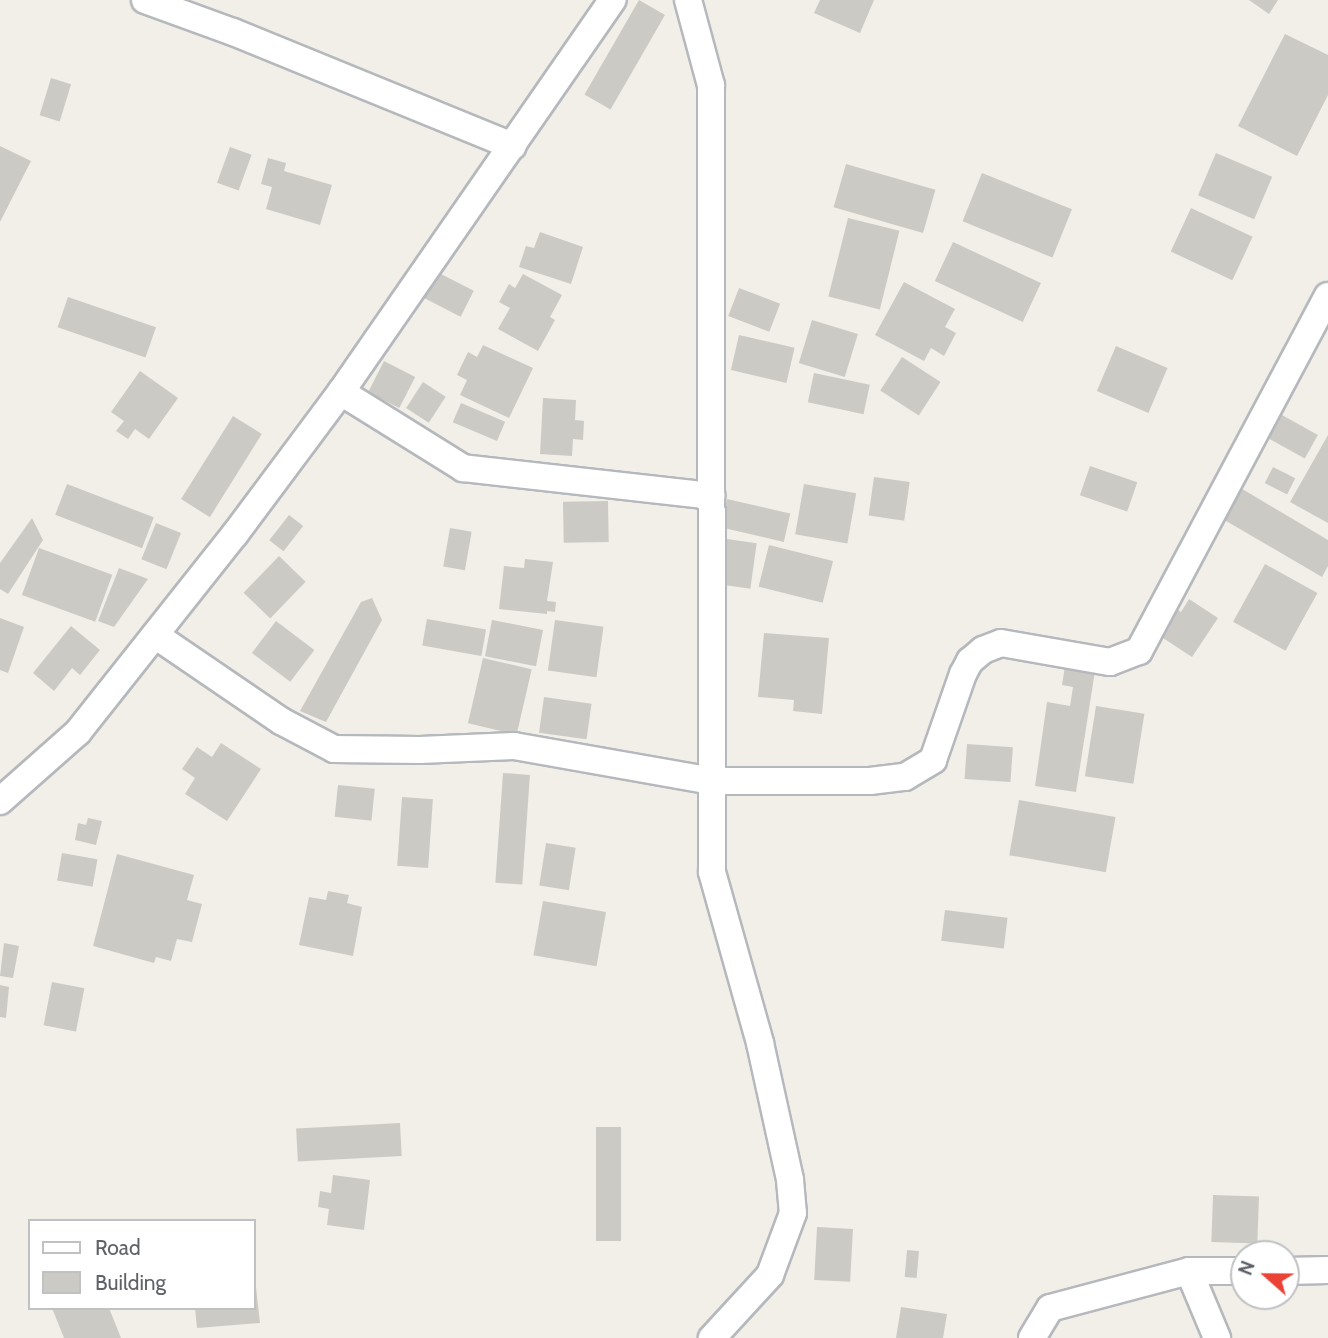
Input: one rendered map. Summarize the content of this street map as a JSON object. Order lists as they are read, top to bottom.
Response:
{
  "legend": ["Road", "Building"],
  "north": "left"
}
